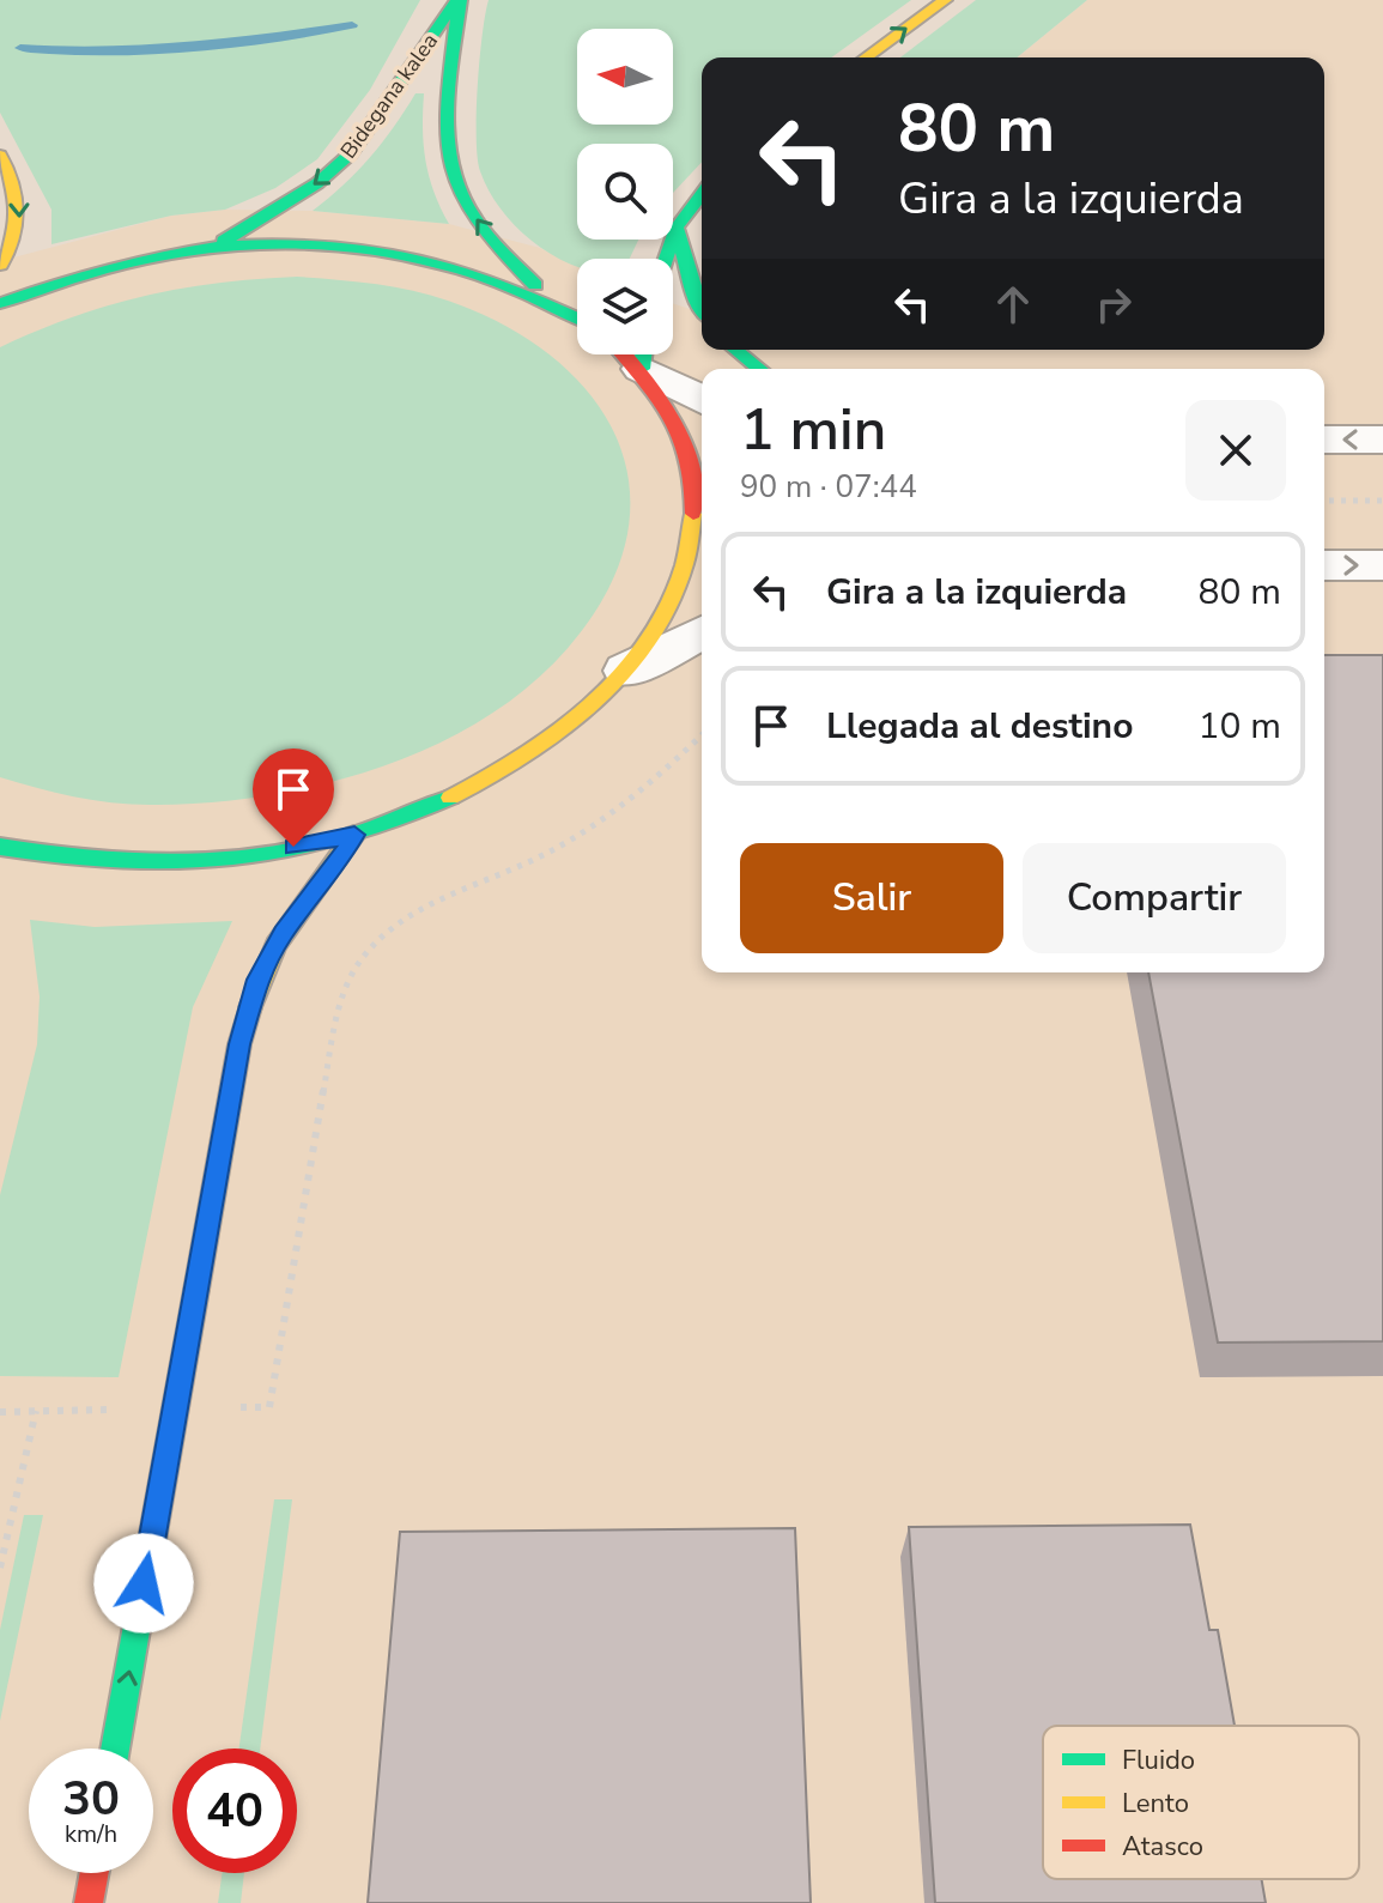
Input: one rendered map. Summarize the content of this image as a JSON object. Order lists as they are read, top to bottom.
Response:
{
  "streets": {
    "main road": ["Bidegana kalea"]
  },
  "legend": ["Fluido", "Lento", "Atasco"],
  "north": "left",
  "page": {
    "turn": ["80 m", "Gira a la izquierda"],
    "heading": ["1 min", "90 m · 07:44"],
    "list": [
      {
        "name": "Gira a la izquierda",
        "value": "80 m"
      },
      {
        "name": "Llegada al destino",
        "value": "10 m"
      }
    ],
    "buttons": ["Salir", "Compartir"],
    "speed": "30 km/h",
    "limit": "40"
  }
}
